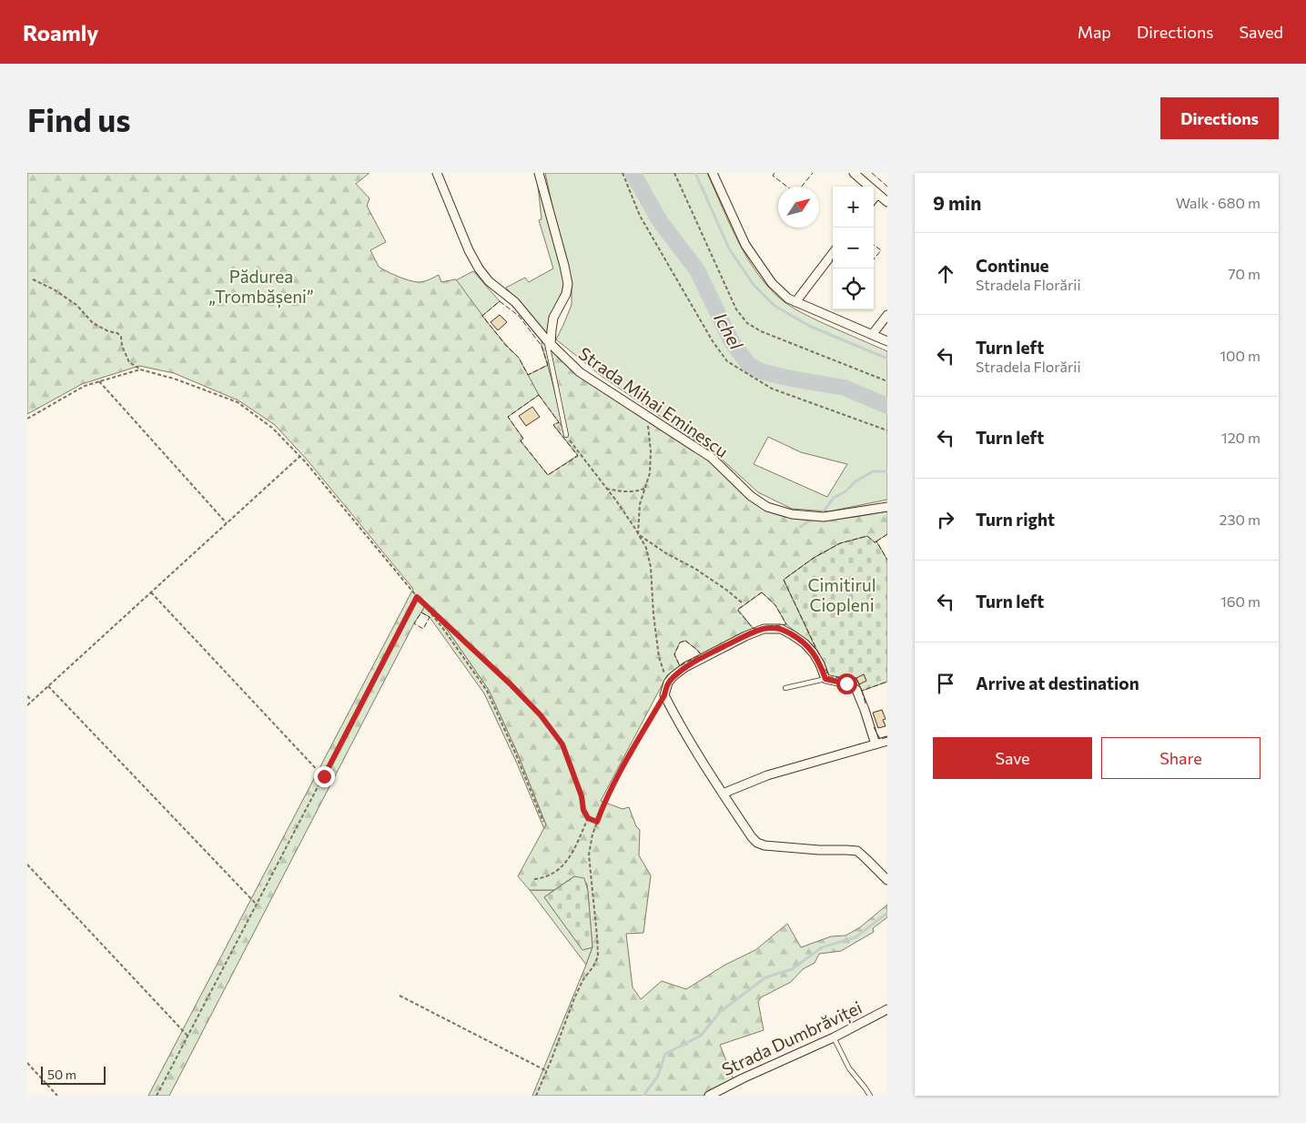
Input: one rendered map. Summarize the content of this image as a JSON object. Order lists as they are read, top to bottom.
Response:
{
  "streets": {
    "street": ["Strada Mihai Eminescu", "Strada Dumbrăviței"]
  },
  "water": ["Ichel"],
  "parks": ["Pădurea „Trombășeni”", "Cimitirul Ciopleni"],
  "scale_bar": "50 m",
  "north": "top right",
  "page": {
    "header": "Roamly",
    "nav": ["Map", "Directions", "Saved"],
    "buttons": [
      "Directions",
      ["Save", "Share"]
    ],
    "title": "Find us",
    "heading": ["9 min", "Walk · 680 m"],
    "map_buttons": ["+", "−"],
    "list": [
      ["Continue", "Stradela Florării", "70 m"],
      ["Turn left", "Stradela Florării", "100 m"],
      ["Turn left", "120 m"],
      ["Turn right", "230 m"],
      ["Turn left", "160 m"],
      "Arrive at destination"
    ],
    "scale": "50 m"
  }
}
